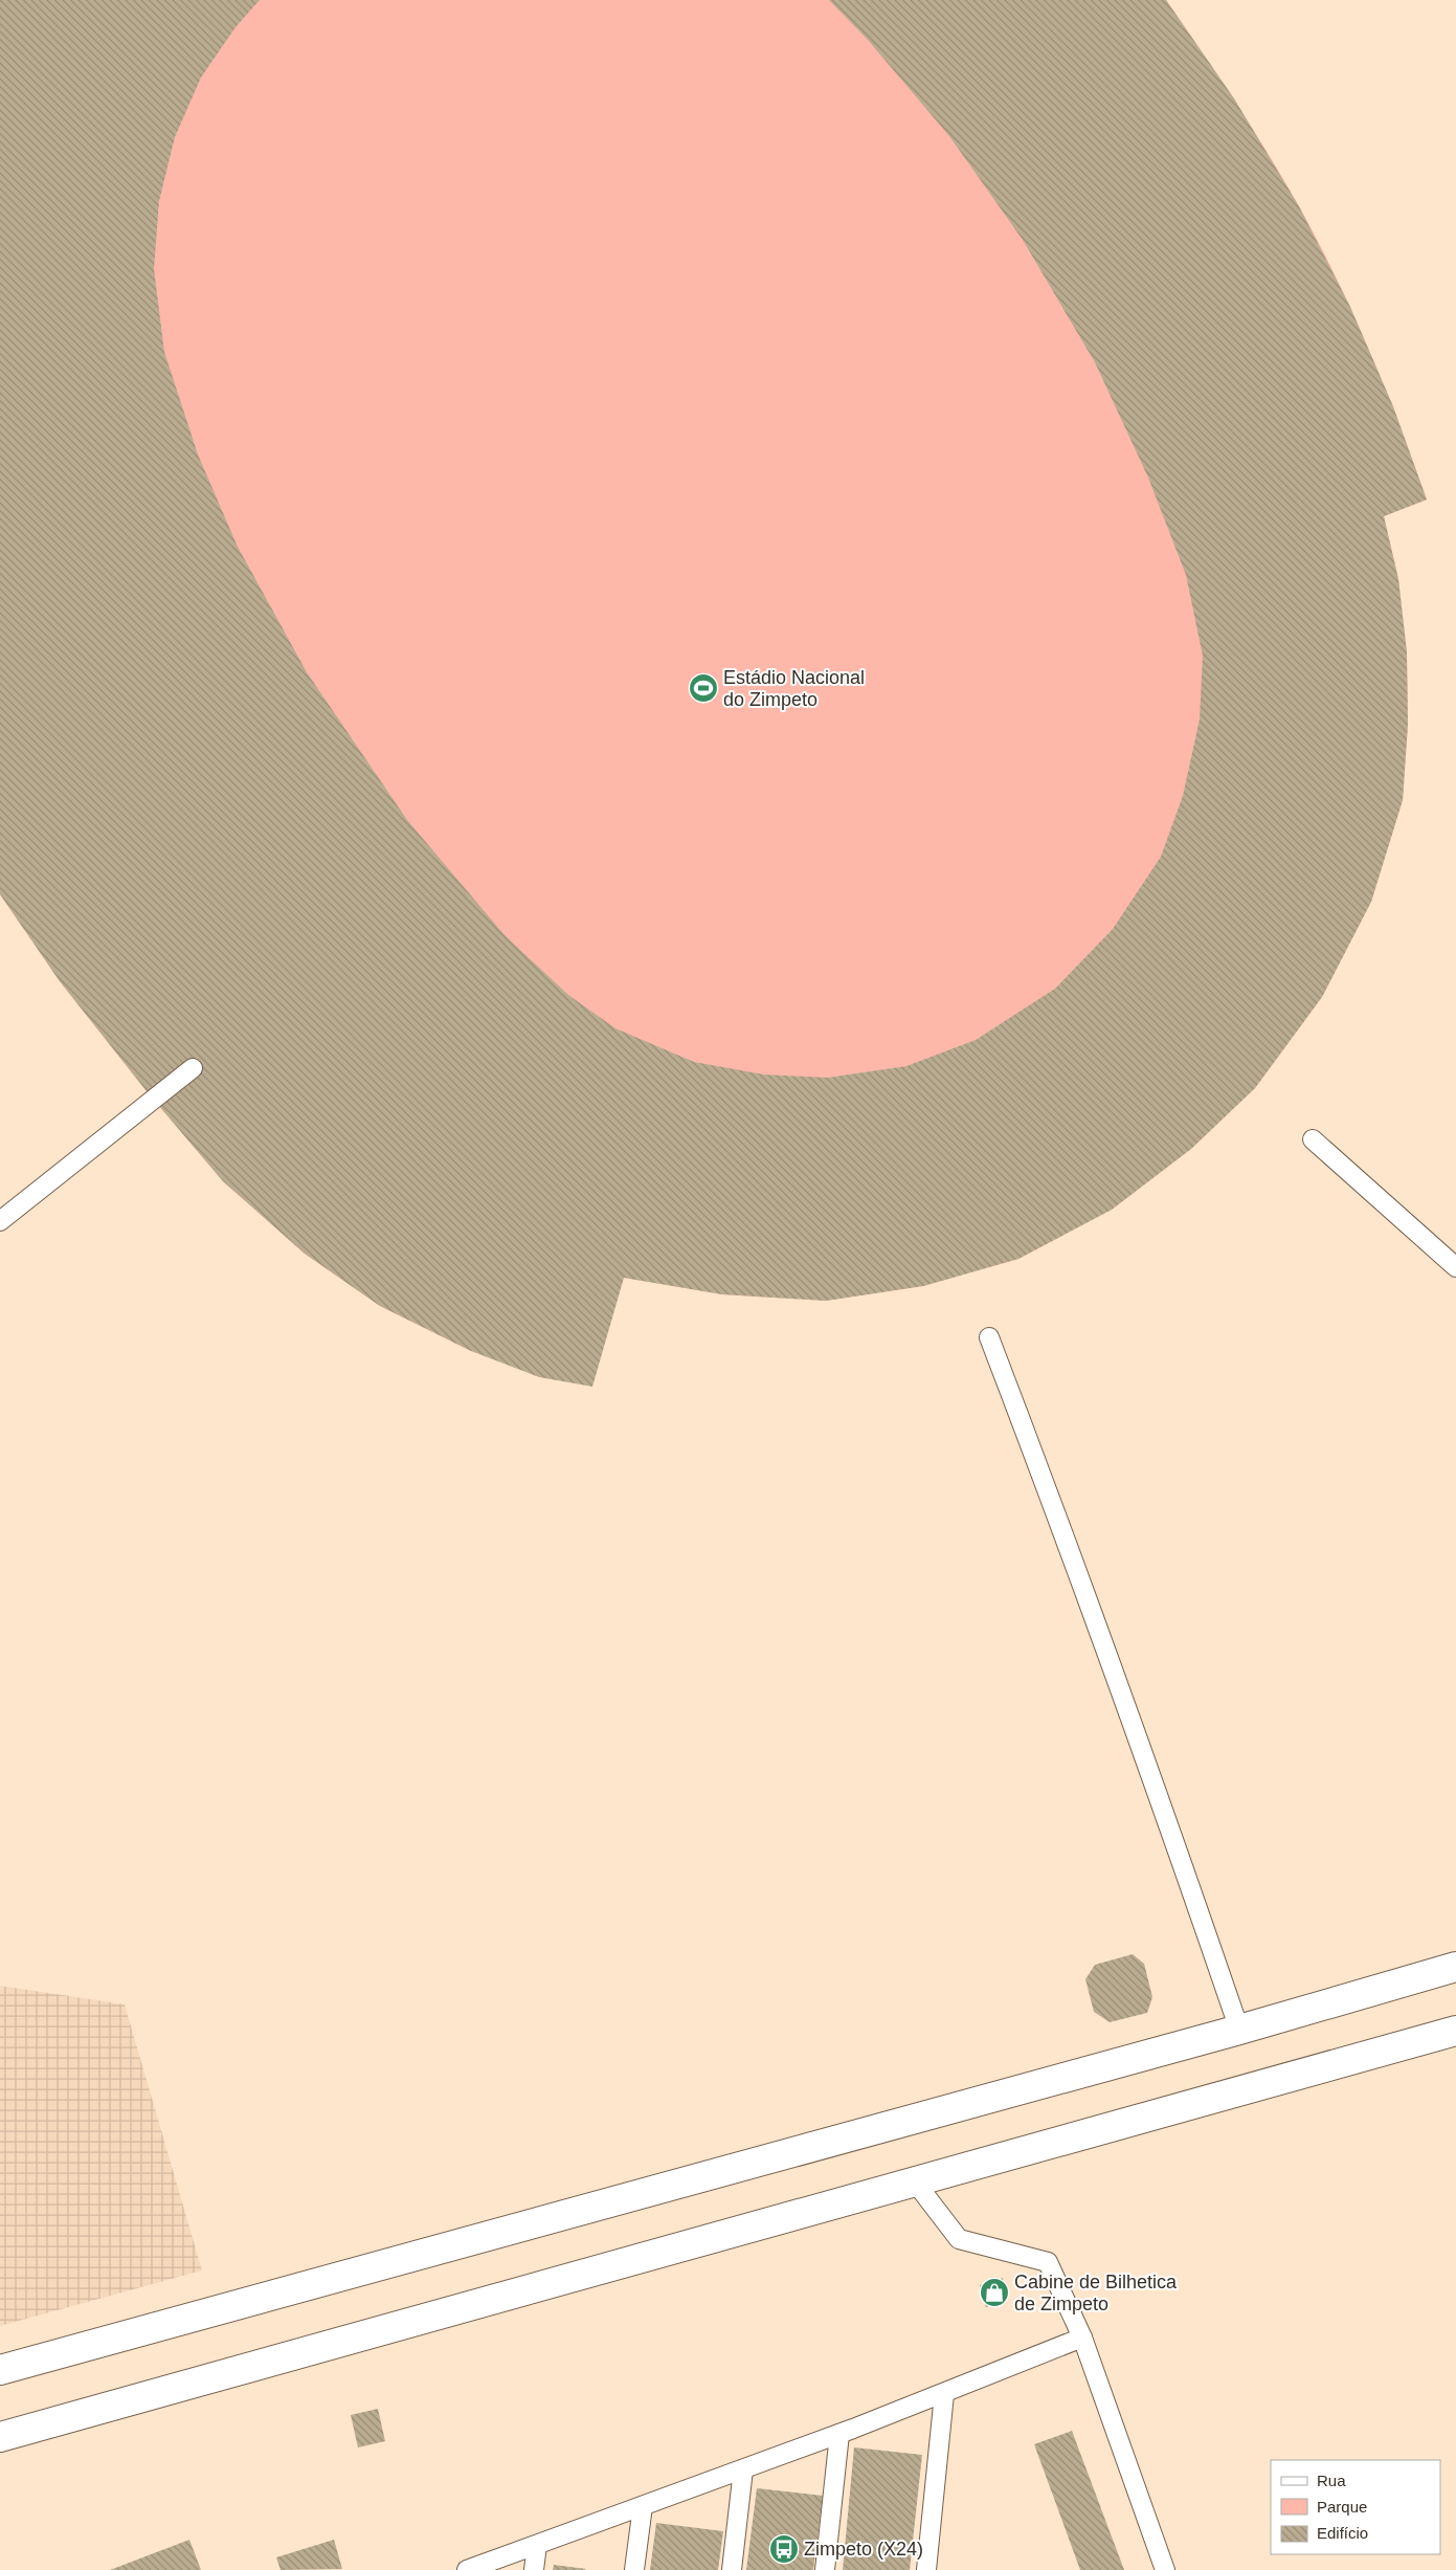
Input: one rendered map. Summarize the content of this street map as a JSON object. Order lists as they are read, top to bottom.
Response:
{
  "places": {
    "sports": ["Estádio Nacional do Zimpeto"],
    "shop": ["Cabine de Bilhetica de Zimpeto"],
    "bus stop": ["Zimpeto (X24)"]
  },
  "legend": ["Rua", "Parque", "Edifício"]
}
